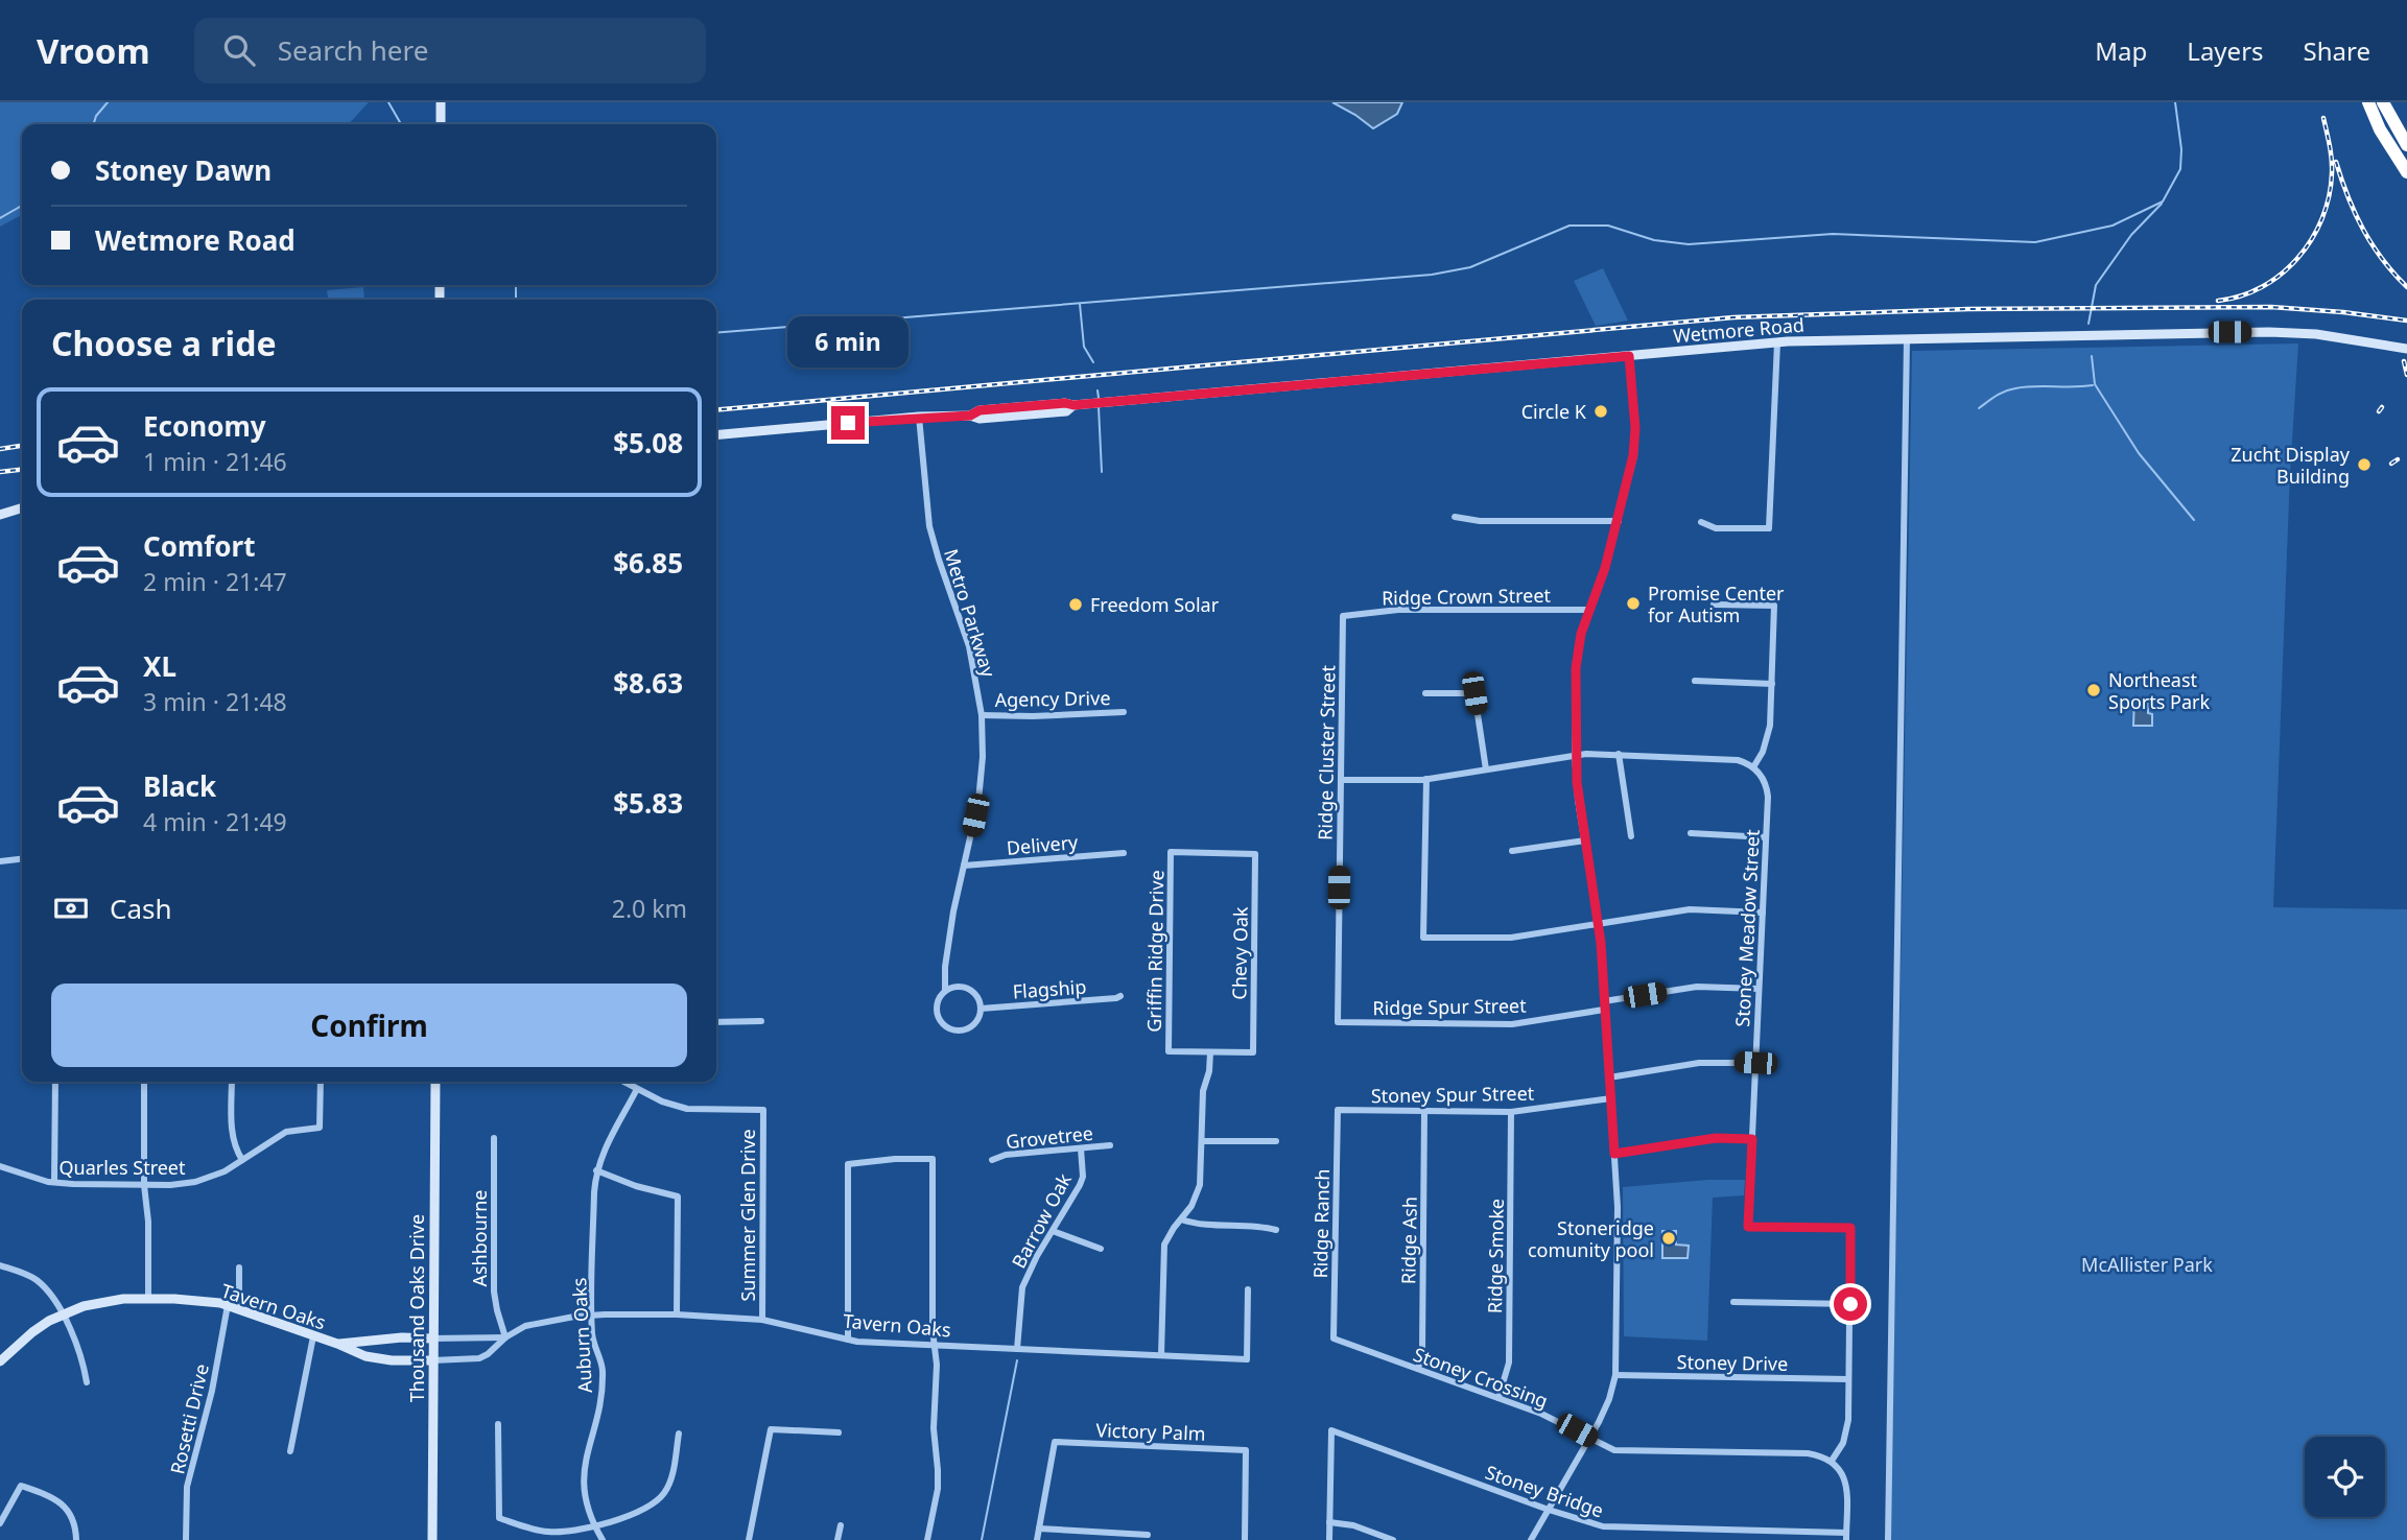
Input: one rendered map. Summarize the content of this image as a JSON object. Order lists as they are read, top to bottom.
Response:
{
  "streets": {
    "main road": ["Wetmore Road", "Tavern Oaks", "Thousand Oaks Drive"],
    "street": [
      "Ridge Crown Street",
      "Metro Parkway",
      "Agency Drive",
      "Ridge Cluster Street",
      "Delivery",
      "Stoney Meadow Street",
      "Griffin Ridge Drive",
      "Chevy Oak",
      "Flagship",
      "Ridge Spur Street",
      "Stoney Spur Street",
      "Grovetree",
      "Quarles Street",
      "Summer Glen Drive",
      "Barrow Oak",
      "Ridge Ranch",
      "Ashbourne",
      "Ridge Ash",
      "Ridge Smoke",
      "Auburn Oaks",
      "Stoney Drive",
      "Stoney Crossing",
      "Rosetti Drive",
      "Victory Palm",
      "Stoney Bridge"
    ]
  },
  "crossings": [
    ["Wetmore Road", "Metro Parkway"],
    ["Ridge Crown Street", "Ridge Cluster Street"],
    ["Metro Parkway", "Agency Drive"],
    ["Metro Parkway", "Delivery"],
    ["Metro Parkway", "Flagship"],
    ["Ridge Cluster Street", "Ridge Spur Street"],
    ["Stoney Meadow Street", "Ridge Spur Street"],
    ["Griffin Ridge Drive", "Chevy Oak"],
    ["Stoney Spur Street", "Ridge Ranch"],
    ["Stoney Spur Street", "Ridge Ash"],
    ["Stoney Spur Street", "Ridge Smoke"],
    ["Grovetree", "Barrow Oak"],
    ["Summer Glen Drive", "Tavern Oaks"],
    ["Summer Glen Drive", "Auburn Oaks"],
    ["Barrow Oak", "Tavern Oaks"],
    ["Ridge Ranch", "Stoney Crossing"],
    ["Ashbourne", "Tavern Oaks"],
    ["Ridge Ash", "Stoney Crossing"],
    ["Ridge Smoke", "Stoney Crossing"],
    ["Tavern Oaks", "Thousand Oaks Drive"],
    ["Tavern Oaks", "Auburn Oaks"],
    ["Tavern Oaks", "Rosetti Drive"]
  ],
  "parks": ["McAllister Park"],
  "places": [
    "Circle K",
    "Zucht Display Building",
    "Promise Center for Autism",
    "Freedom Solar",
    "Northeast Sports Park",
    "Stoneridge comunity pool"
  ],
  "page": {
    "header": "Vroom",
    "search": "Search here",
    "nav": ["Map", "Layers", "Share"],
    "banner": ["Stoney Dawn", "Wetmore Road"],
    "heading": "Choose a ride",
    "bubble": "6 min",
    "list": [
      {
        "name": "Economy",
        "note": "1 min · 21:46",
        "value": "$5.08"
      },
      {
        "name": "Comfort",
        "note": "2 min · 21:47",
        "value": "$6.85"
      },
      {
        "name": "XL",
        "note": "3 min · 21:48",
        "value": "$8.63"
      },
      {
        "name": "Black",
        "note": "4 min · 21:49",
        "value": "$5.83"
      }
    ],
    "pay": ["Cash", "2.0 km"],
    "buttons": "Confirm"
  }
}
